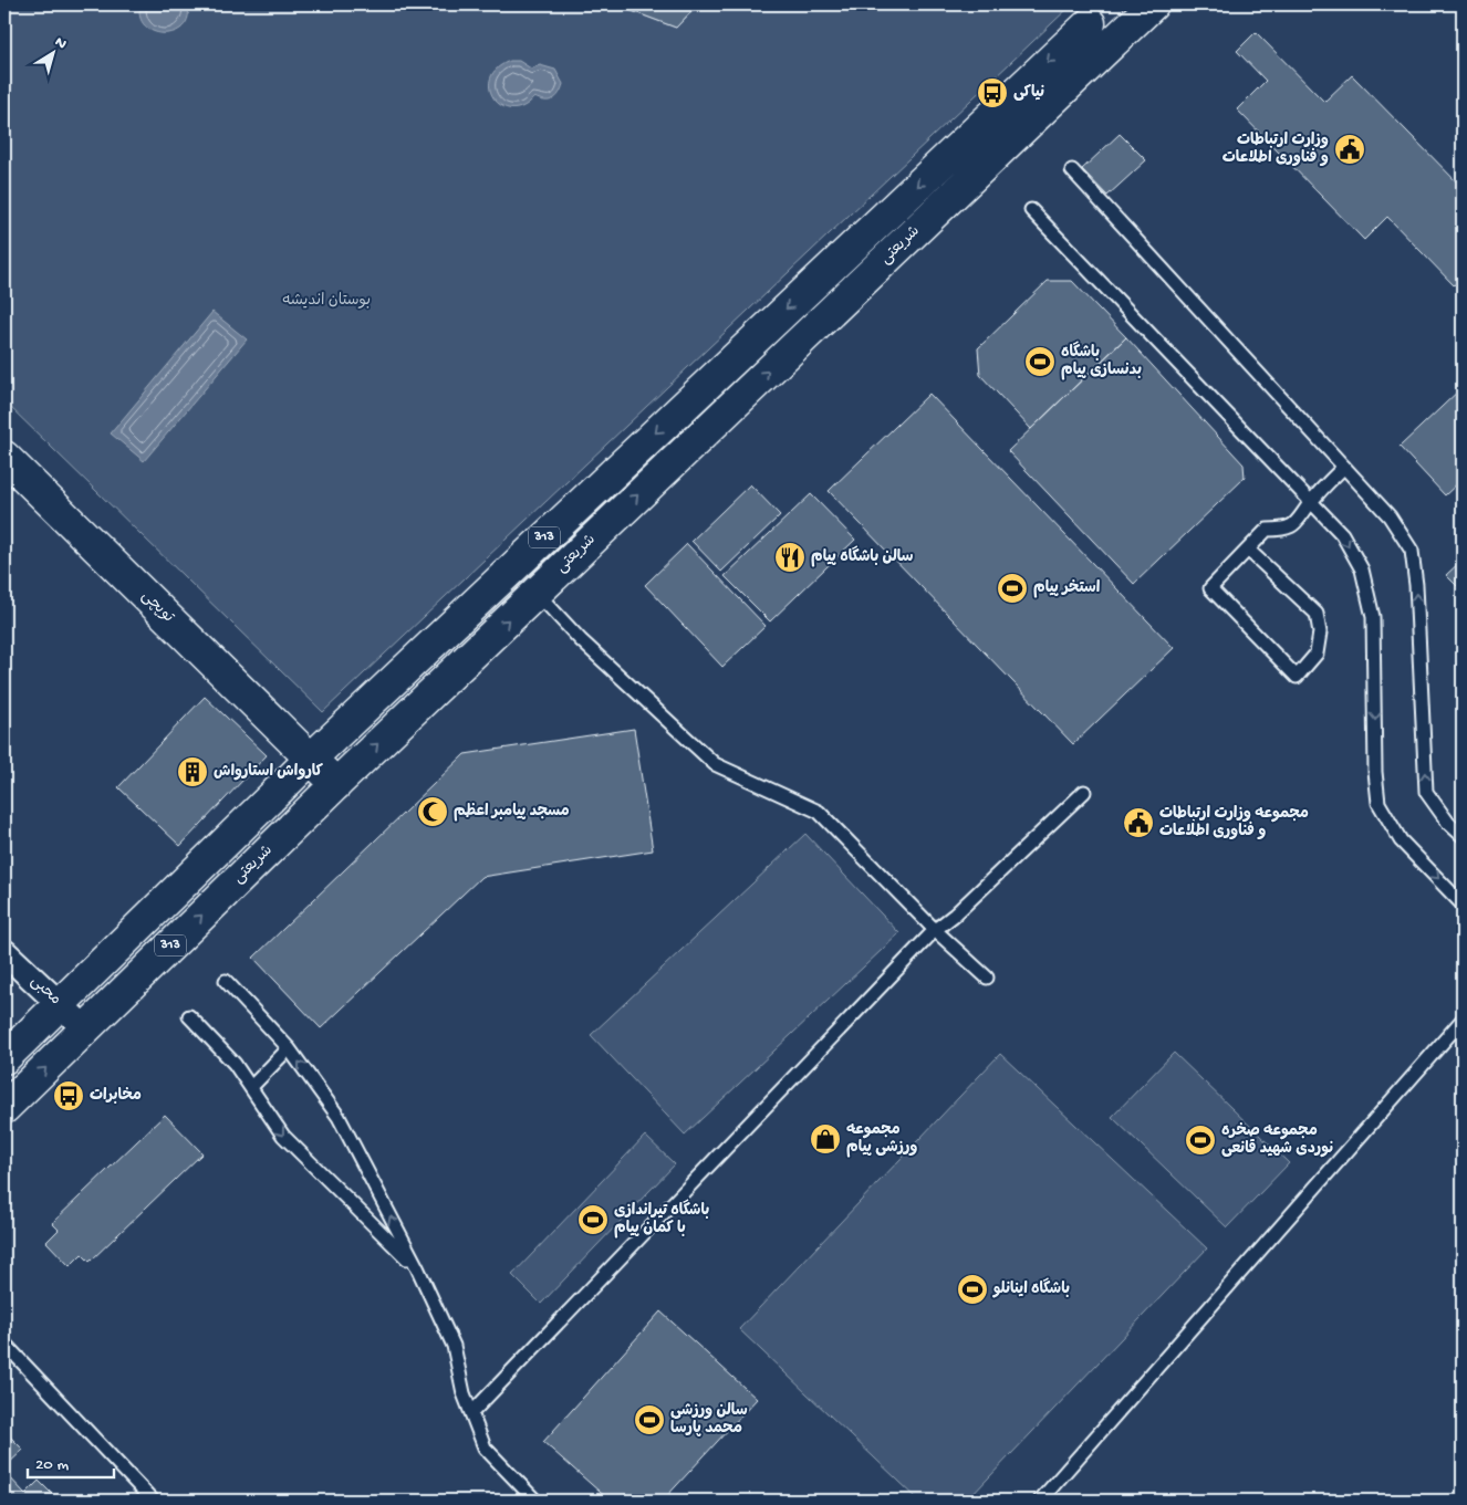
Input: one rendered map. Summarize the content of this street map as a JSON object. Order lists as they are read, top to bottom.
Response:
{
  "streets": {
    "main road": ["شریعتی", "313", "توپچی"],
    "street": ["محبی"]
  },
  "crossings": [
    ["شریعتی", "توپچی"],
    ["شریعتی", "محبی"]
  ],
  "parks": ["بوستان اندیشه"],
  "places": {
    "bus stop": ["نیاکی", "مخابرات"],
    "public building": ["وزارت ارتباطات و فناوری اطلاعات", "مجموعه وزارت ارتباطات و فناوری اطلاعات"],
    "sports": [
      "باشگاه بدنسازی پیام",
      "استخر پیام",
      "مجموعه صخره نوردی شهید قانعی",
      "باشگاه تیراندازی با کمان پیام",
      "باشگاه اینانلو",
      "سالن ورزشی محمد پارسا"
    ],
    "restaurant": ["سالن باشگاه پیام"],
    "building": ["کارواش استارواش"],
    "mosque": ["مسجد پیامبر اعظم"],
    "shop": ["مجموعه ورزشی پیام"]
  },
  "scale_bar": "20 m",
  "north": "top right"
}
